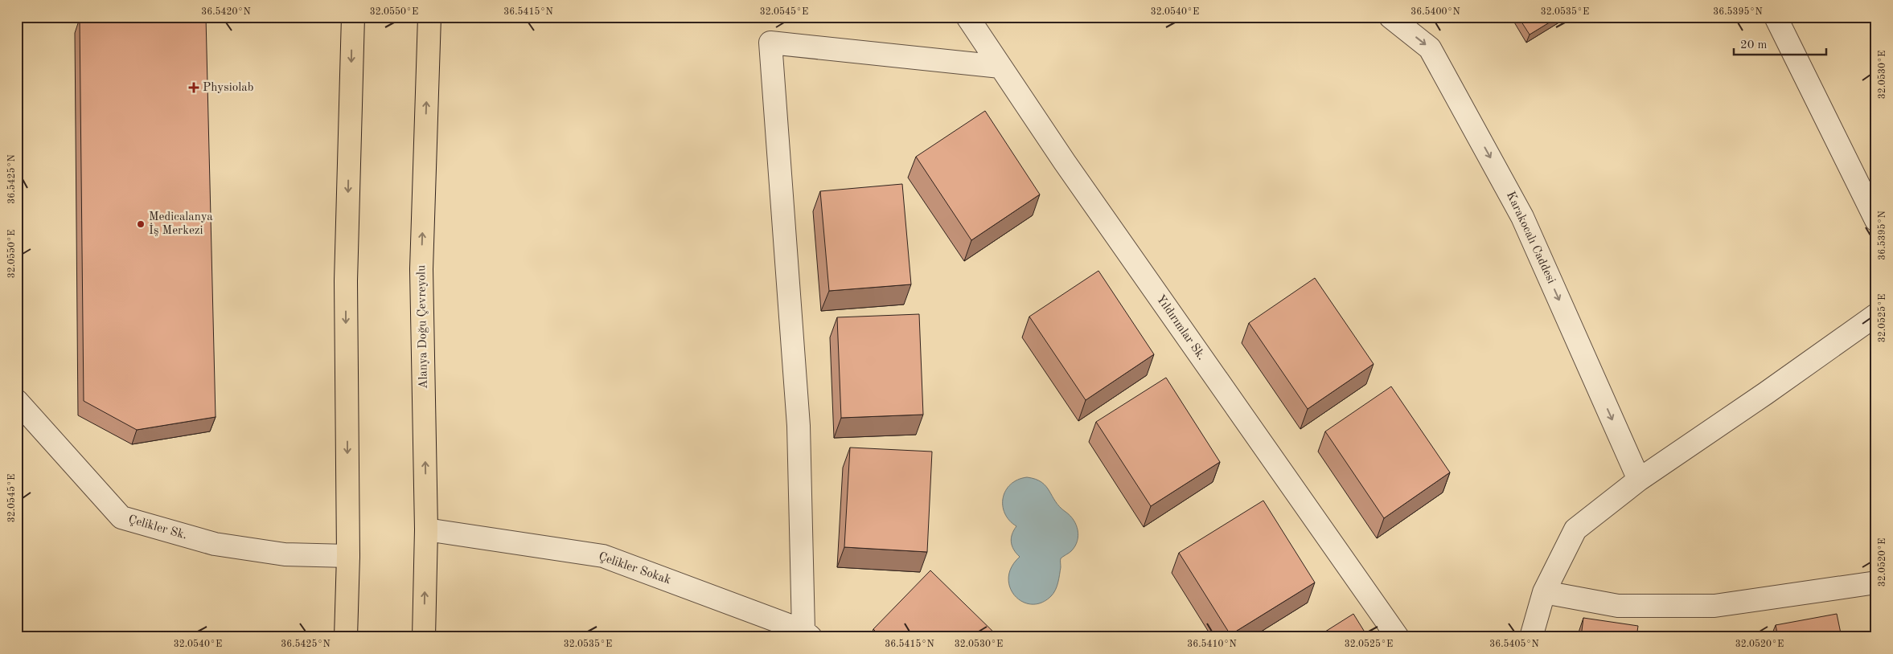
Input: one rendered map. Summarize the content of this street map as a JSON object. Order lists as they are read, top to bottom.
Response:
{
  "streets": {
    "highway": ["Alanya Doğu Çevreyolu"],
    "street": [
      "Karakocalı Caddesi",
      "Yıldırımlar Sk.",
      "Çelikler Sk.",
      "Çelikler Sokak"
    ]
  },
  "crossings": [
    ["Alanya Doğu Çevreyolu", "Çelikler Sokak"]
  ],
  "one_way": ["Karakocalı Caddesi"],
  "places": {
    "health": ["Physiolab"],
    "other": ["Medicalanya İş Merkezi"]
  },
  "scale_bar": "20 m",
  "coordinates": [
    "36.5420°N",
    "32.0550°E",
    "36.5415°N",
    "32.0545°E",
    "32.0540°E",
    "36.5400°N",
    "32.0535°E",
    "36.5395°N",
    "32.0530°E",
    "36.5425°N",
    "32.0525°E",
    "32.0520°E",
    "36.5410°N",
    "36.5405°N"
  ]
}
